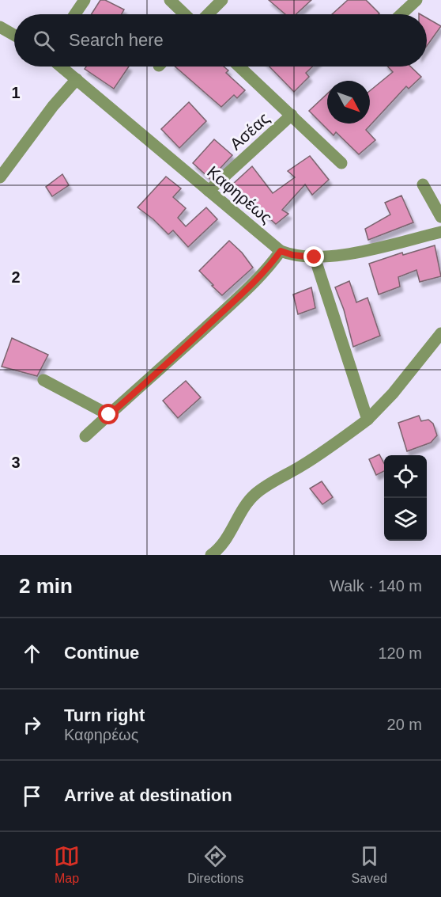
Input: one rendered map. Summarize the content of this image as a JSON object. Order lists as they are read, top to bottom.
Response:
{
  "streets": {
    "street": ["Ασέας", "Καφηρέως"]
  },
  "crossings": [
    ["Ασέας", "Καφηρέως"]
  ],
  "north": "bottom right",
  "page": {
    "search": "Search here",
    "heading": ["2 min", "Walk · 140 m"],
    "list": [
      ["Continue", "120 m"],
      ["Turn right", "Καφηρέως", "20 m"],
      "Arrive at destination"
    ],
    "nav": ["Map", "Directions", "Saved"]
  },
  "grid": {
    "rows": ["1", "2", "3"]
  }
}
